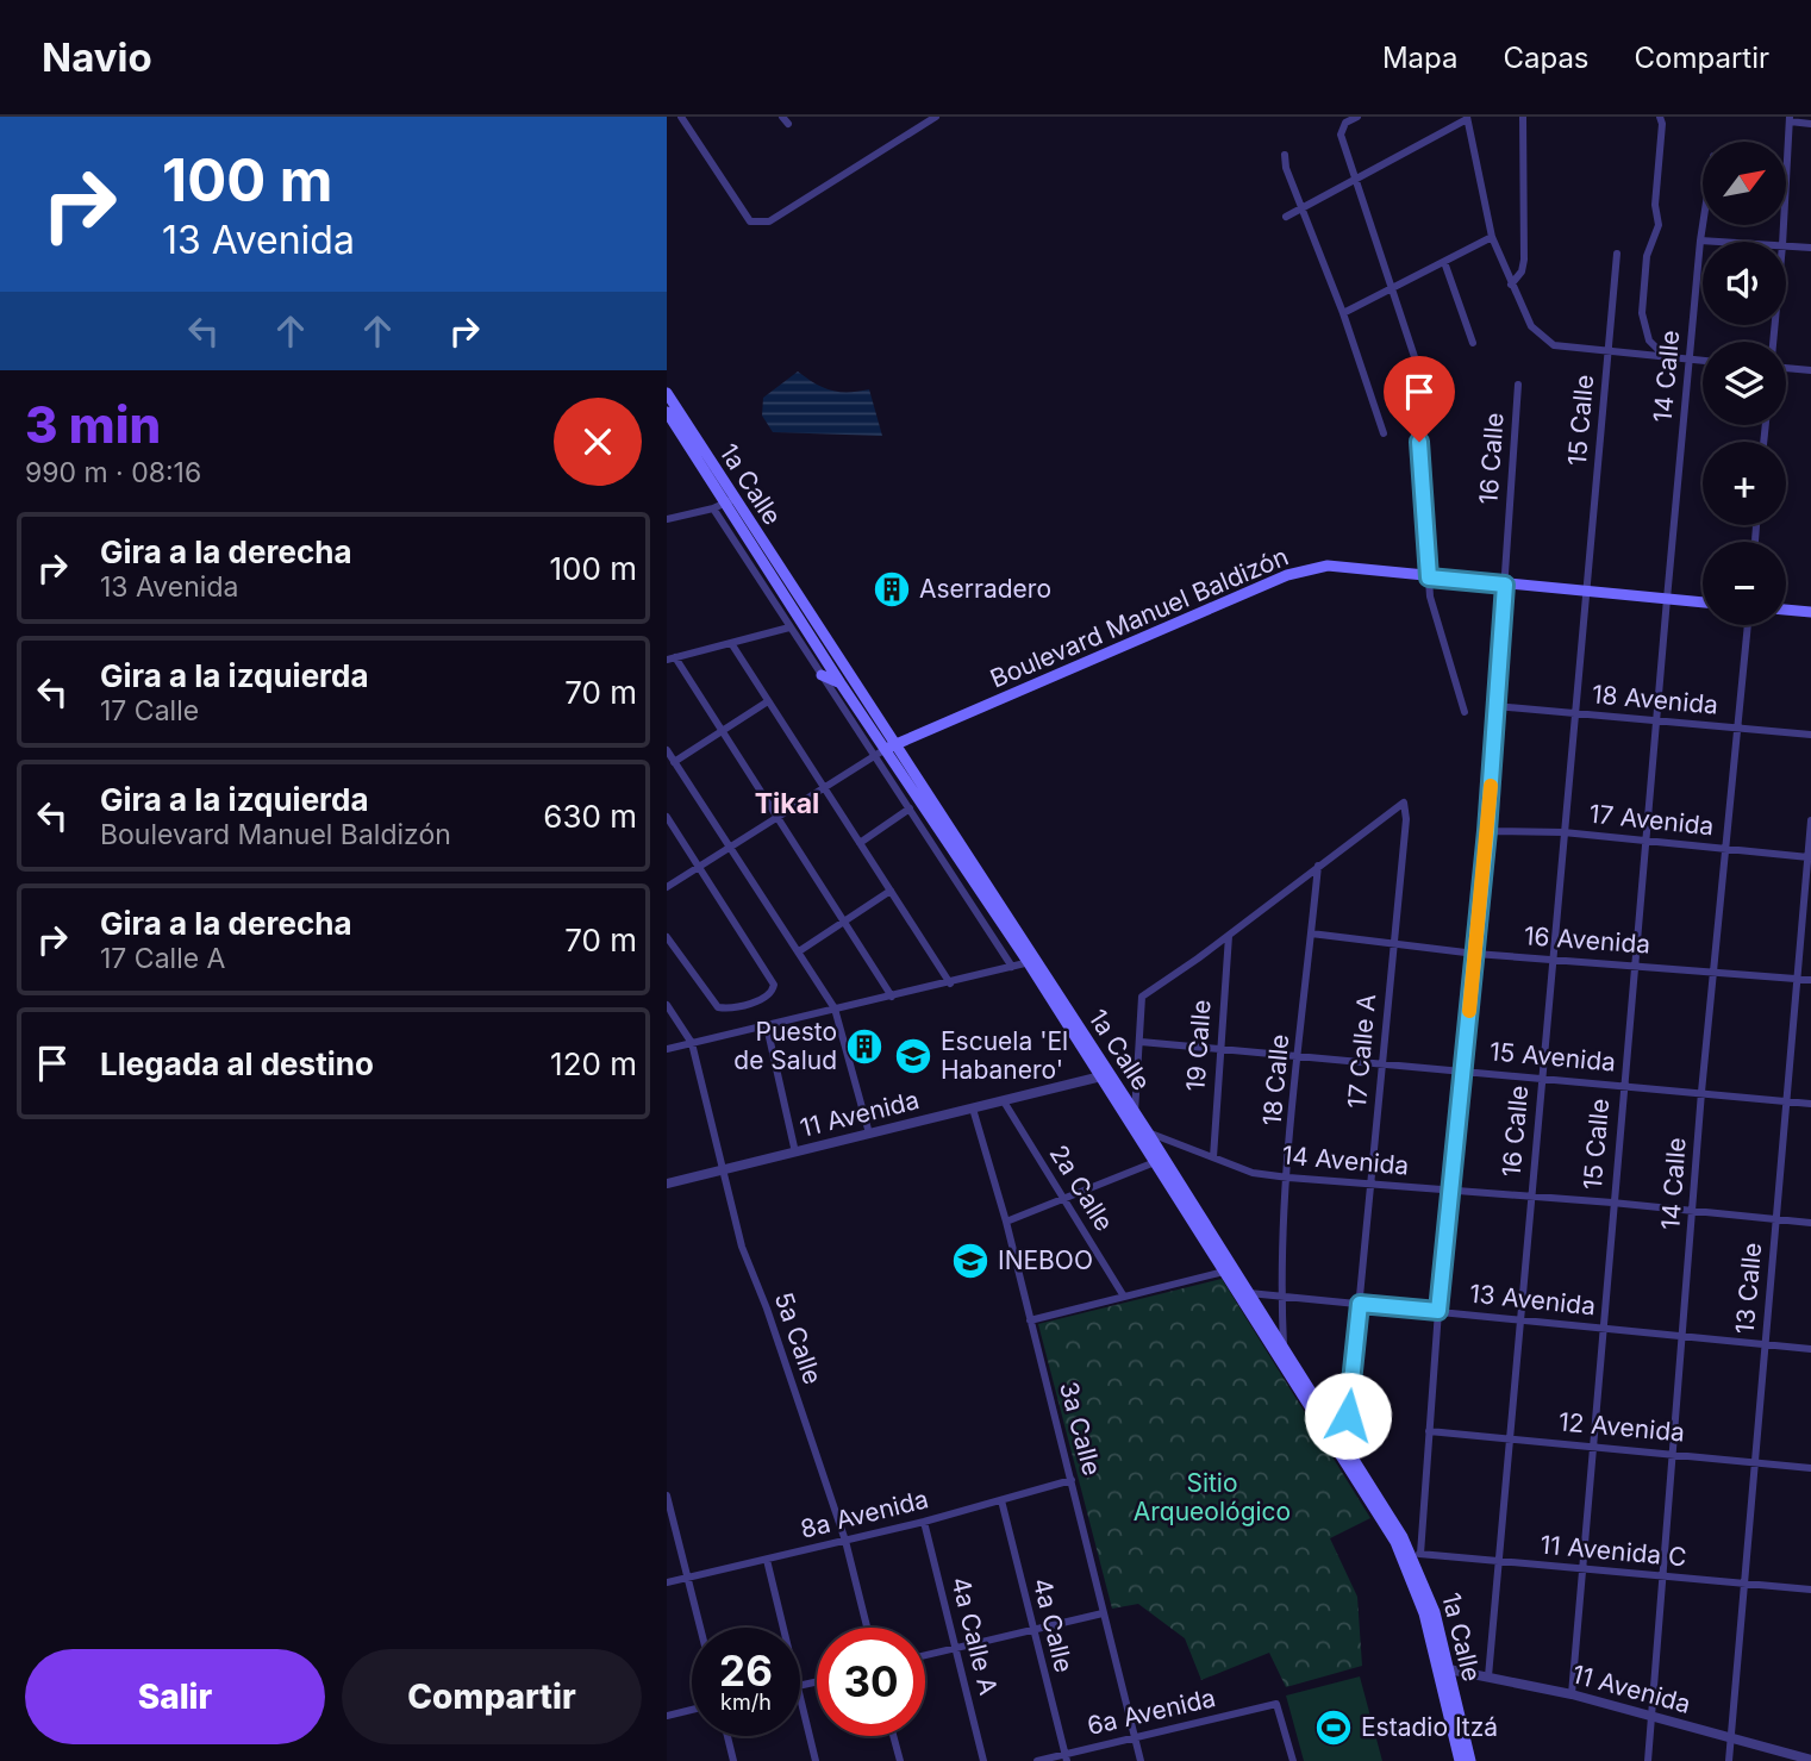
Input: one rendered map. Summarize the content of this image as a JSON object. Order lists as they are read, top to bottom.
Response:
{
  "streets": {
    "main road": ["1a Calle", "Boulevard Manuel Baldizón"],
    "street": [
      "14 Calle",
      "15 Calle",
      "16 Calle",
      "18 Avenida",
      "17 Avenida",
      "16 Avenida",
      "19 Calle",
      "17 Calle A",
      "15 Avenida",
      "18 Calle",
      "11 Avenida",
      "14 Avenida",
      "2a Calle",
      "13 Calle",
      "13 Avenida",
      "5a Calle",
      "12 Avenida",
      "3a Calle",
      "8a Avenida",
      "11 Avenida C",
      "4a Calle",
      "4a Calle A",
      "6a Avenida"
    ]
  },
  "crossings": [
    ["14 Calle", "15 Calle"],
    ["14 Calle", "Boulevard Manuel Baldizón"],
    ["14 Calle", "18 Avenida"],
    ["14 Calle", "17 Avenida"],
    ["14 Calle", "16 Avenida"],
    ["14 Calle", "15 Avenida"],
    ["14 Calle", "11 Avenida"],
    ["14 Calle", "14 Avenida"],
    ["14 Calle", "13 Avenida"],
    ["14 Calle", "12 Avenida"],
    ["14 Calle", "11 Avenida C"],
    ["15 Calle", "16 Calle"],
    ["15 Calle", "Boulevard Manuel Baldizón"],
    ["15 Calle", "18 Avenida"],
    ["15 Calle", "17 Avenida"],
    ["15 Calle", "16 Avenida"],
    ["15 Calle", "15 Avenida"],
    ["15 Calle", "11 Avenida"],
    ["15 Calle", "14 Avenida"],
    ["15 Calle", "13 Avenida"],
    ["15 Calle", "12 Avenida"],
    ["15 Calle", "11 Avenida C"],
    ["16 Calle", "1a Calle"],
    ["16 Calle", "Boulevard Manuel Baldizón"],
    ["16 Calle", "18 Avenida"],
    ["16 Calle", "17 Avenida"],
    ["16 Calle", "16 Avenida"],
    ["16 Calle", "15 Avenida"],
    ["16 Calle", "11 Avenida"],
    ["16 Calle", "14 Avenida"],
    ["16 Calle", "13 Avenida"],
    ["16 Calle", "12 Avenida"],
    ["16 Calle", "11 Avenida C"],
    ["1a Calle", "Boulevard Manuel Baldizón"],
    ["1a Calle", "17 Calle A"],
    ["1a Calle", "18 Calle"],
    ["1a Calle", "11 Avenida"],
    ["1a Calle", "14 Avenida"],
    ["1a Calle", "13 Avenida"],
    ["1a Calle", "11 Avenida C"],
    ["17 Avenida", "13 Calle"],
    ["16 Avenida", "17 Calle A"],
    ["16 Avenida", "18 Calle"],
    ["16 Avenida", "13 Calle"],
    ["19 Calle", "15 Avenida"],
    ["19 Calle", "14 Avenida"],
    ["17 Calle A", "15 Avenida"],
    ["17 Calle A", "18 Calle"],
    ["17 Calle A", "14 Avenida"],
    ["17 Calle A", "13 Avenida"],
    ["15 Avenida", "18 Calle"],
    ["15 Avenida", "13 Calle"],
    ["18 Calle", "14 Avenida"],
    ["18 Calle", "13 Avenida"],
    ["11 Avenida", "2a Calle"],
    ["11 Avenida", "13 Calle"],
    ["11 Avenida", "5a Calle"],
    ["11 Avenida", "3a Calle"],
    ["14 Avenida", "13 Calle"],
    ["13 Calle", "13 Avenida"],
    ["13 Calle", "12 Avenida"],
    ["13 Calle", "11 Avenida C"],
    ["5a Calle", "8a Avenida"],
    ["3a Calle", "8a Avenida"],
    ["3a Calle", "6a Avenida"],
    ["8a Avenida", "4a Calle"],
    ["8a Avenida", "4a Calle A"],
    ["4a Calle", "6a Avenida"]
  ],
  "districts": ["Tikal"],
  "parks": ["Sitio Arqueológico"],
  "places": {
    "building": ["Aserradero", "Puesto de Salud"],
    "school or university": ["Escuela 'El Habanero'", "INEBOO"],
    "sports": ["Estadio Itzá"]
  },
  "north": "top right",
  "page": {
    "header": "Navio",
    "nav": ["Mapa", "Capas", "Compartir"],
    "turn": ["100 m", "13 Avenida"],
    "map_buttons": ["+", "−"],
    "heading": ["3 min", "990 m · 08:16"],
    "list": [
      {
        "name": "Gira a la derecha",
        "note": "13 Avenida",
        "value": "100 m"
      },
      {
        "name": "Gira a la izquierda",
        "note": "17 Calle",
        "value": "70 m"
      },
      {
        "name": "Gira a la izquierda",
        "note": "Boulevard Manuel Baldizón",
        "value": "630 m"
      },
      {
        "name": "Gira a la derecha",
        "note": "17 Calle A",
        "value": "70 m"
      },
      {
        "name": "Llegada al destino",
        "value": "120 m"
      }
    ],
    "speed": "26 km/h",
    "limit": "30",
    "buttons": ["Salir", "Compartir"]
  }
}
